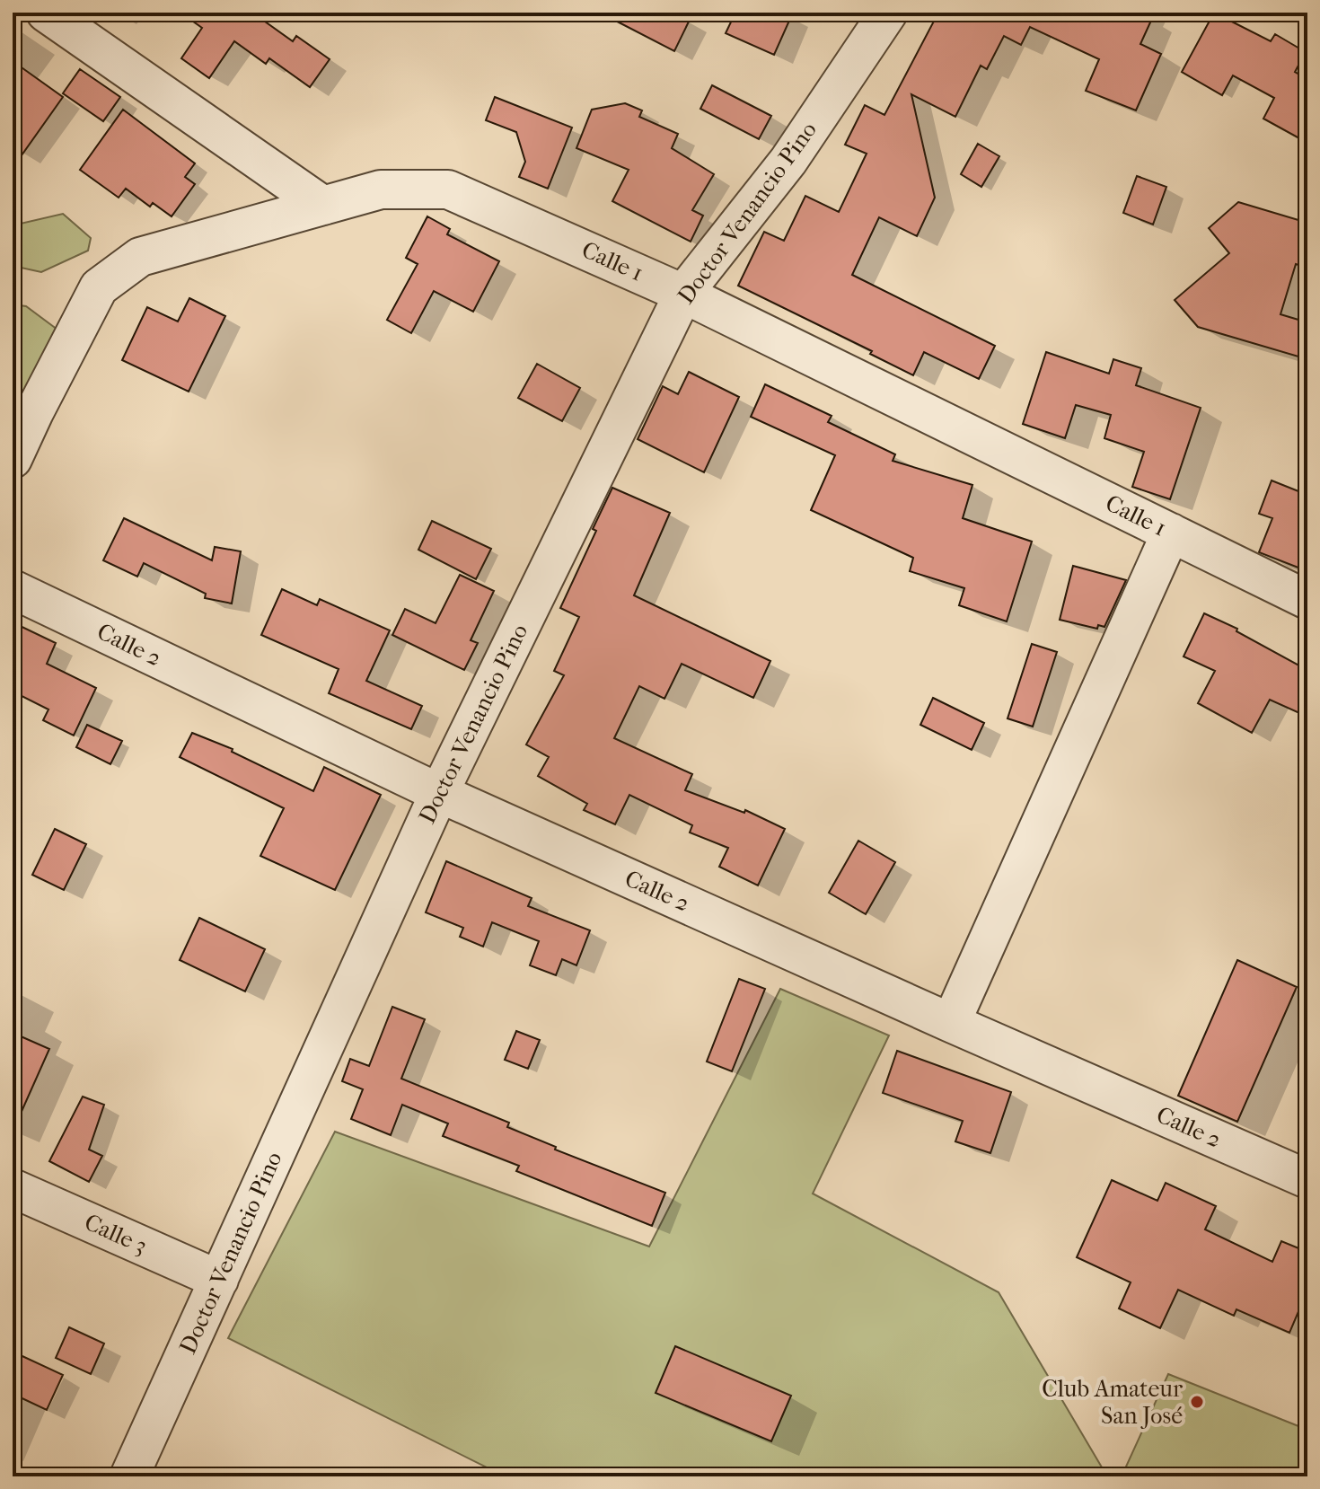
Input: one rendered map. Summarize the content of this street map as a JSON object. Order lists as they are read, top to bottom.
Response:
{
  "streets": {
    "street": [
      "Doctor Venancio Pino",
      "Calle 1",
      "Calle 2",
      "Calle 3"
    ]
  },
  "crossings": [
    ["Doctor Venancio Pino", "Calle 1"],
    ["Doctor Venancio Pino", "Calle 2"],
    ["Doctor Venancio Pino", "Calle 3"]
  ],
  "places": ["Club Amateur San José"]
}
